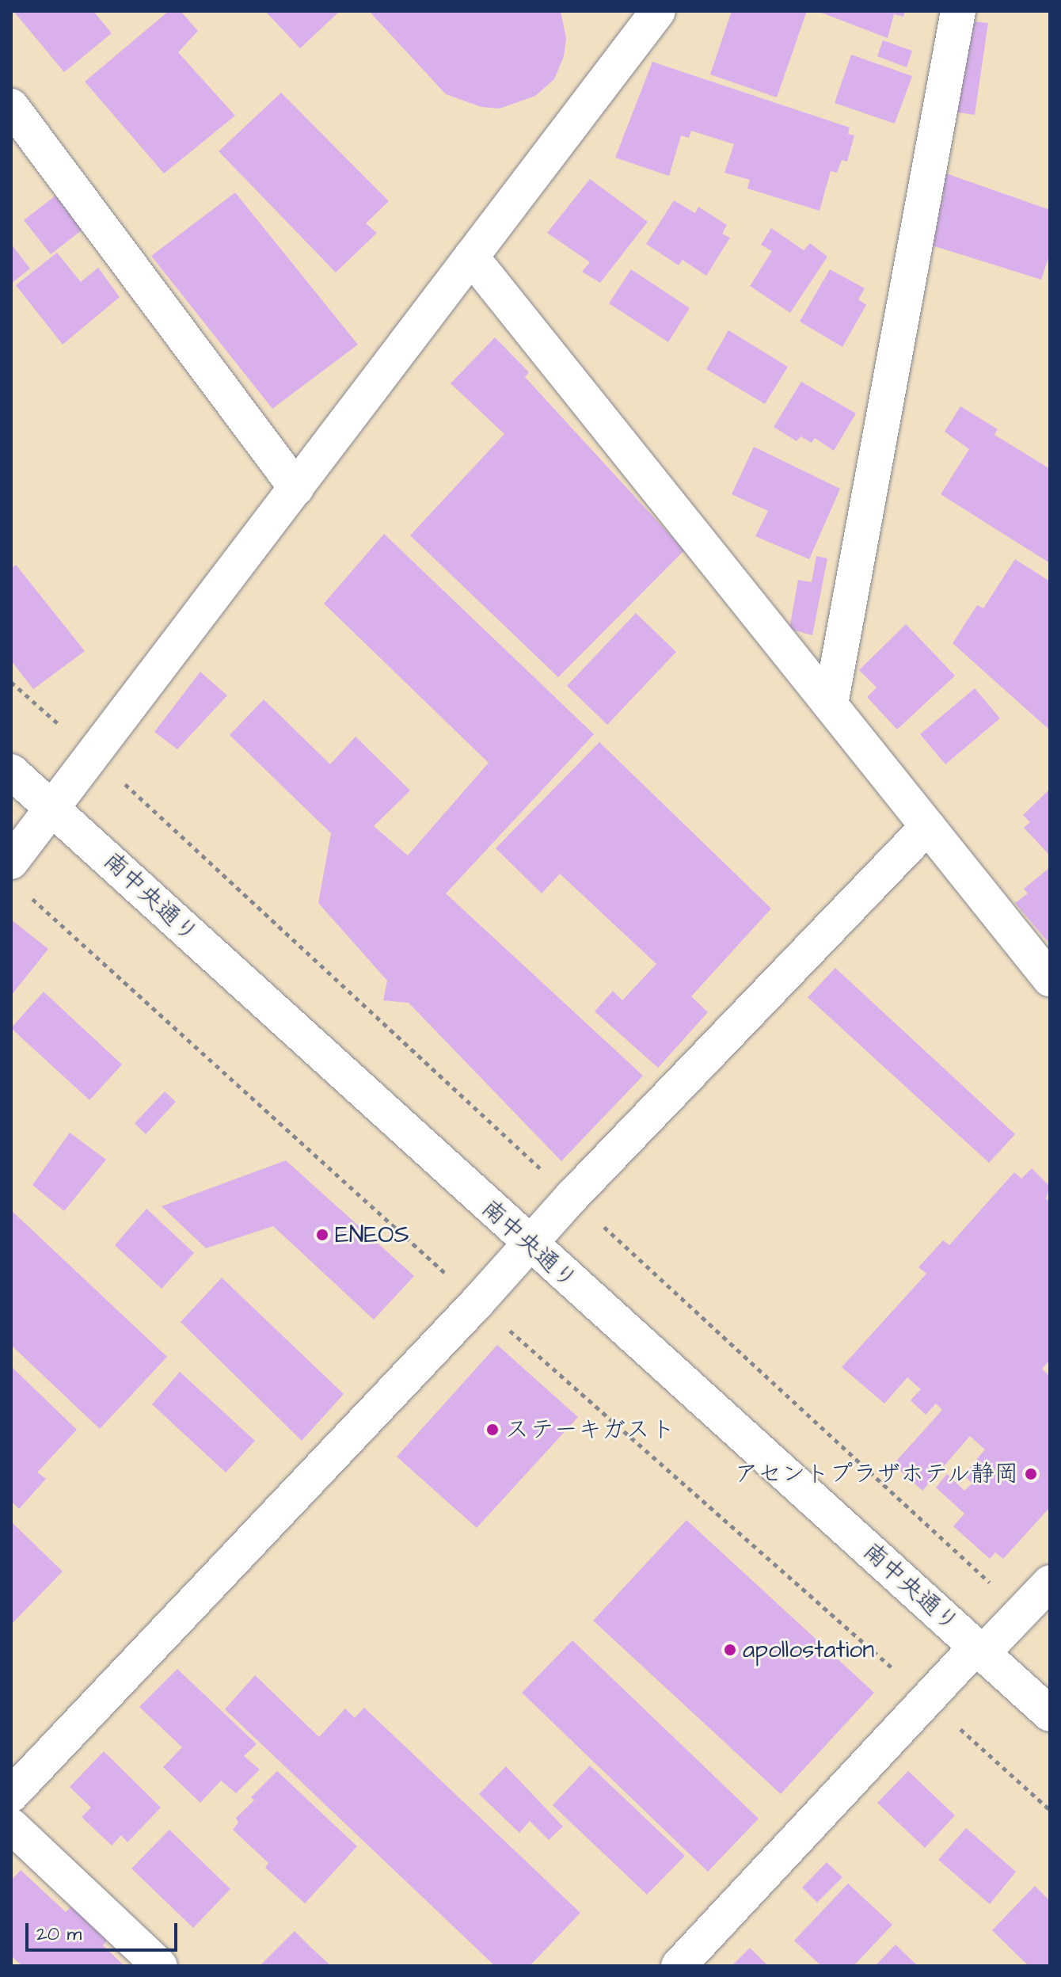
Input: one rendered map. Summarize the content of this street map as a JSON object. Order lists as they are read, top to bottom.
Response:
{
  "streets": {
    "street": ["南中央通り"]
  },
  "places": [
    "ENEOS",
    "ステーキガスト",
    "アセントプラザホテル静岡",
    "apollostation"
  ],
  "scale_bar": "20 m"
}
